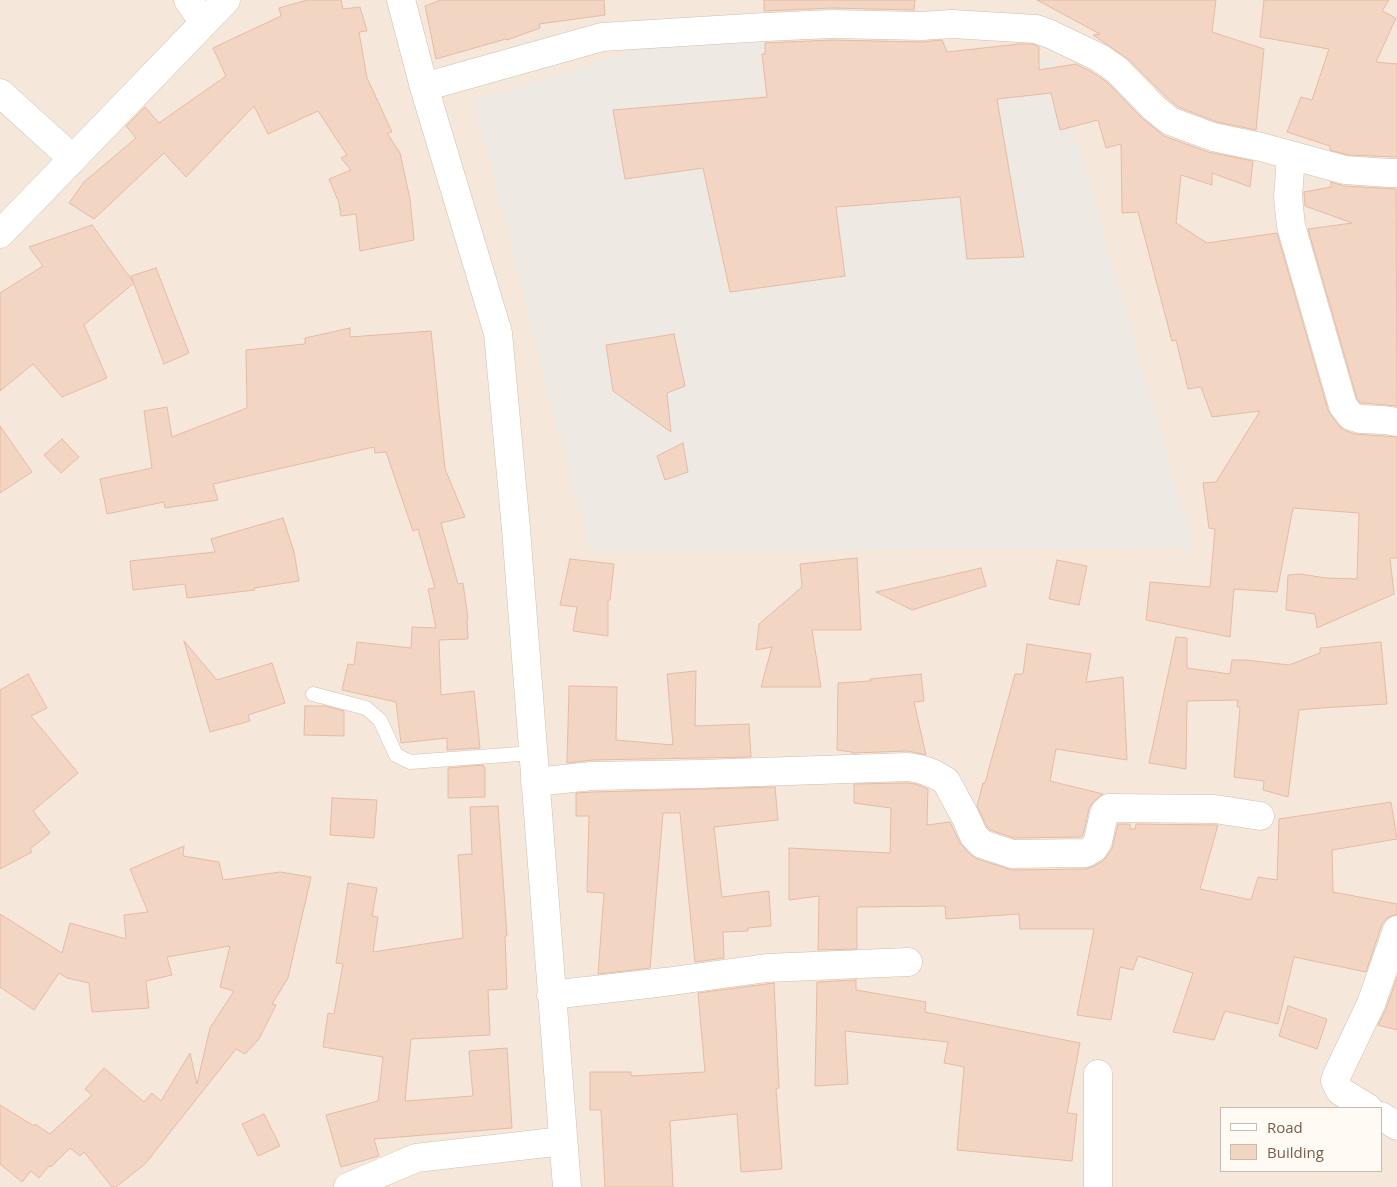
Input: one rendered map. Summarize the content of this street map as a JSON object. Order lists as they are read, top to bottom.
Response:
{
  "legend": ["Road", "Building"]
}
